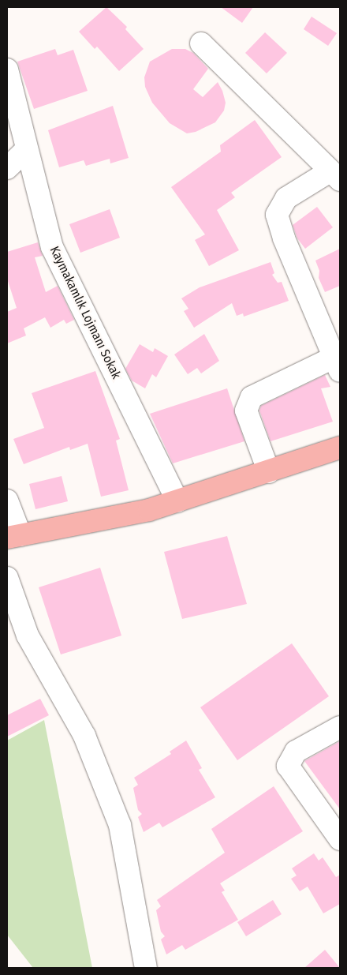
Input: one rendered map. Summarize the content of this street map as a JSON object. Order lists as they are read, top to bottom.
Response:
{
  "streets": {
    "street": ["Kaymakamlık Lojmanı Sokak"]
  }
}
